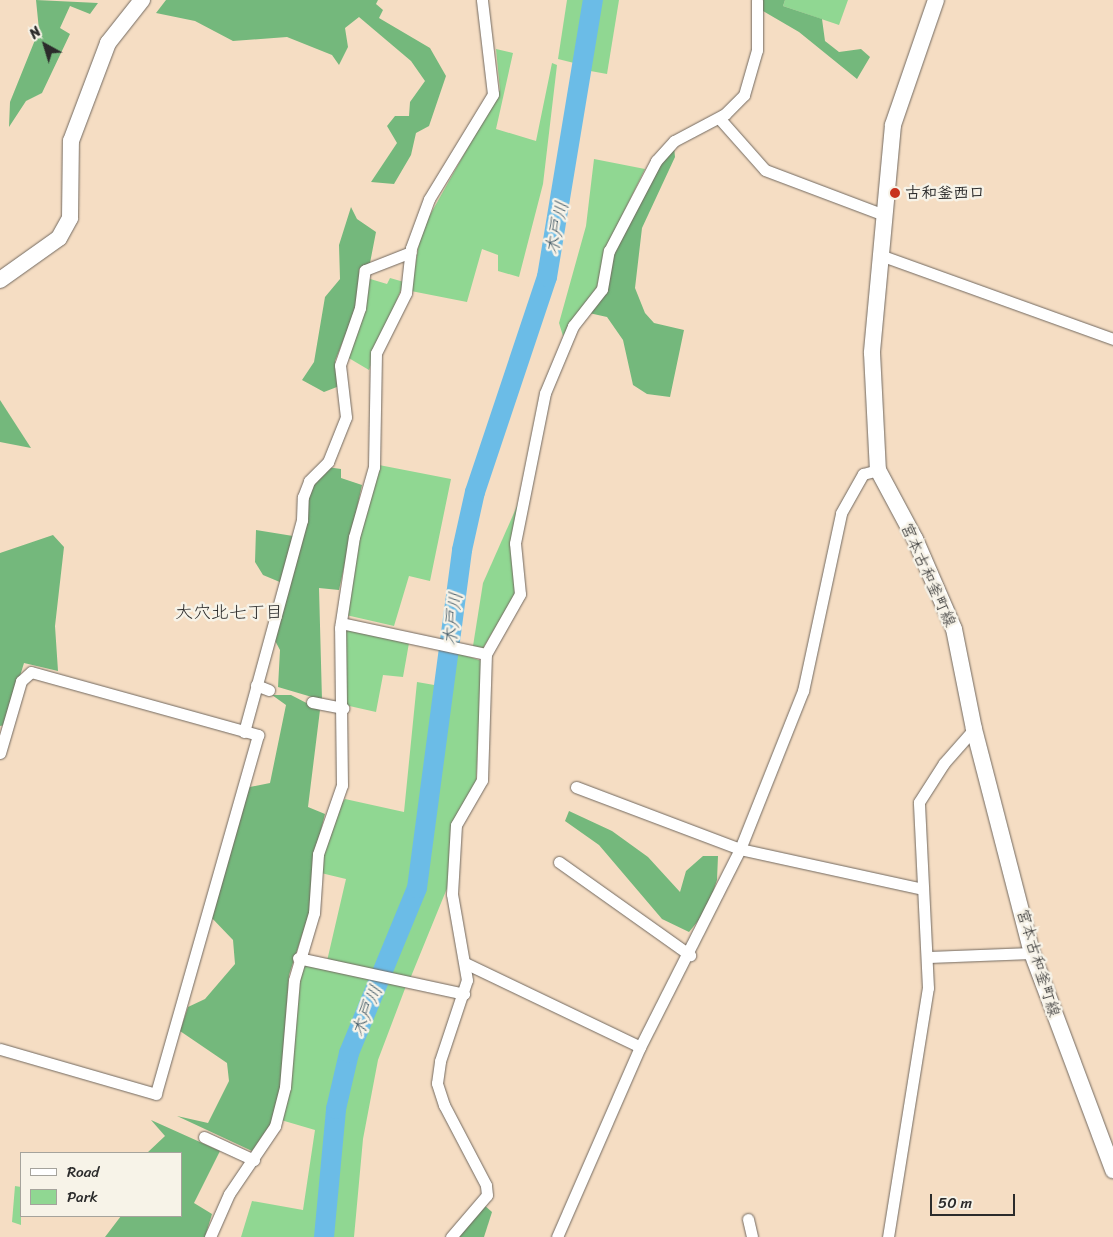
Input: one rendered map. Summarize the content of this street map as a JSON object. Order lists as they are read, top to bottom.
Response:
{
  "streets": {
    "street": ["宮本古和釜町線"]
  },
  "districts": ["大穴北七丁目"],
  "water": ["木戸川"],
  "places": ["古和釜西口"],
  "legend": ["Road", "Park"],
  "scale_bar": "50 m",
  "north": "top left"
}
